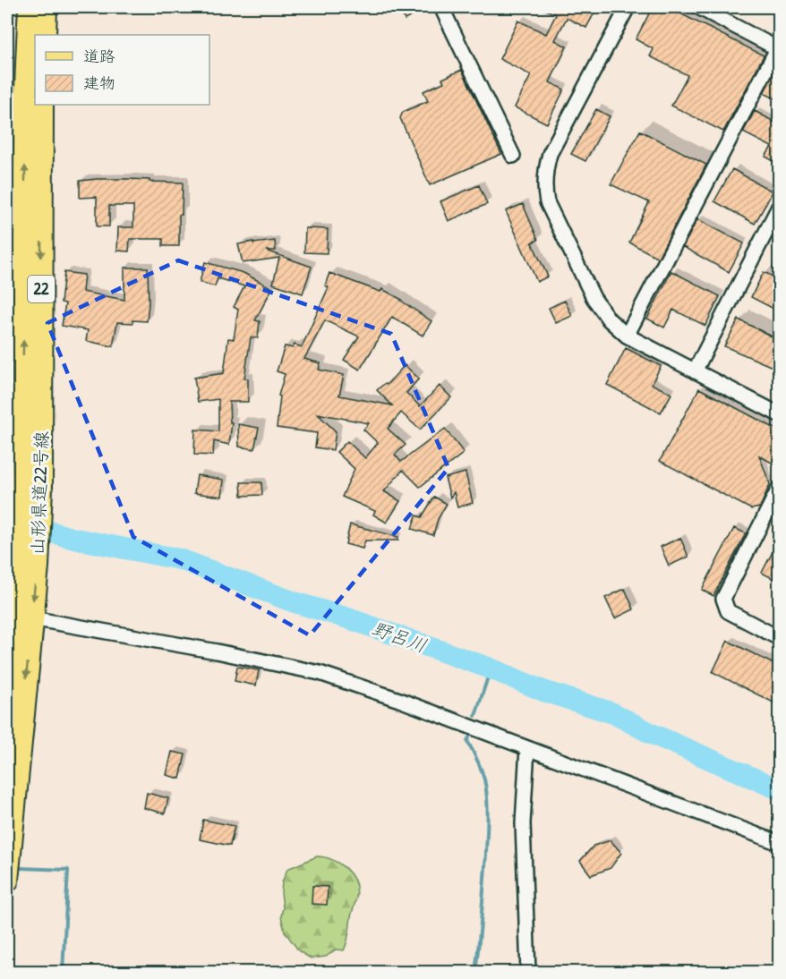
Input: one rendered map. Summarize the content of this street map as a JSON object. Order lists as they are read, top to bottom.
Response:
{
  "streets": {
    "main road": ["22", "山形県道22号線"]
  },
  "crossings": [
    ["22", "山形県道22号線"]
  ],
  "water": ["野呂川"],
  "legend": ["道路", "建物"]
}
